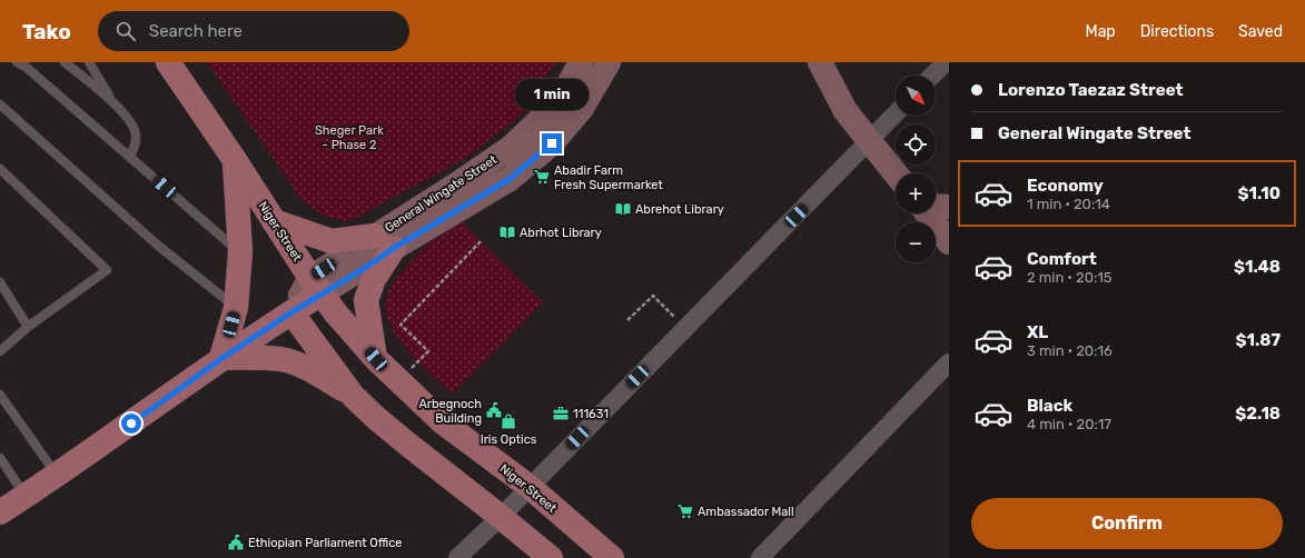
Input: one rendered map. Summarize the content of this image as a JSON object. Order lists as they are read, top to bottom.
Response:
{
  "streets": {
    "main road": ["General Wingate Street", "Niger Street"]
  },
  "crossings": [
    ["General Wingate Street", "Niger Street"]
  ],
  "parks": ["Sheger Park - Phase 2"],
  "places": {
    "supermarket": ["Abadir Farm Fresh Supermarket", "Ambassador Mall"],
    "library": ["Abrehot Library", "Abrhot Library"],
    "public building": ["Arbegnoch Building", "Ethiopian Parliament Office"],
    "office": ["111631"],
    "shop": ["Iris Optics"]
  },
  "north": "bottom right",
  "page": {
    "header": "Tako",
    "search": "Search here",
    "nav": ["Map", "Directions", "Saved"],
    "banner": ["Lorenzo Taezaz Street", "General Wingate Street"],
    "map_buttons": ["+", "−"],
    "bubble": "1 min",
    "list": [
      {
        "name": "Economy",
        "note": "1 min · 20:14",
        "value": "$1.10"
      },
      {
        "name": "Comfort",
        "note": "2 min · 20:15",
        "value": "$1.48"
      },
      {
        "name": "XL",
        "note": "3 min · 20:16",
        "value": "$1.87"
      },
      {
        "name": "Black",
        "note": "4 min · 20:17",
        "value": "$2.18"
      }
    ],
    "buttons": "Confirm"
  }
}
